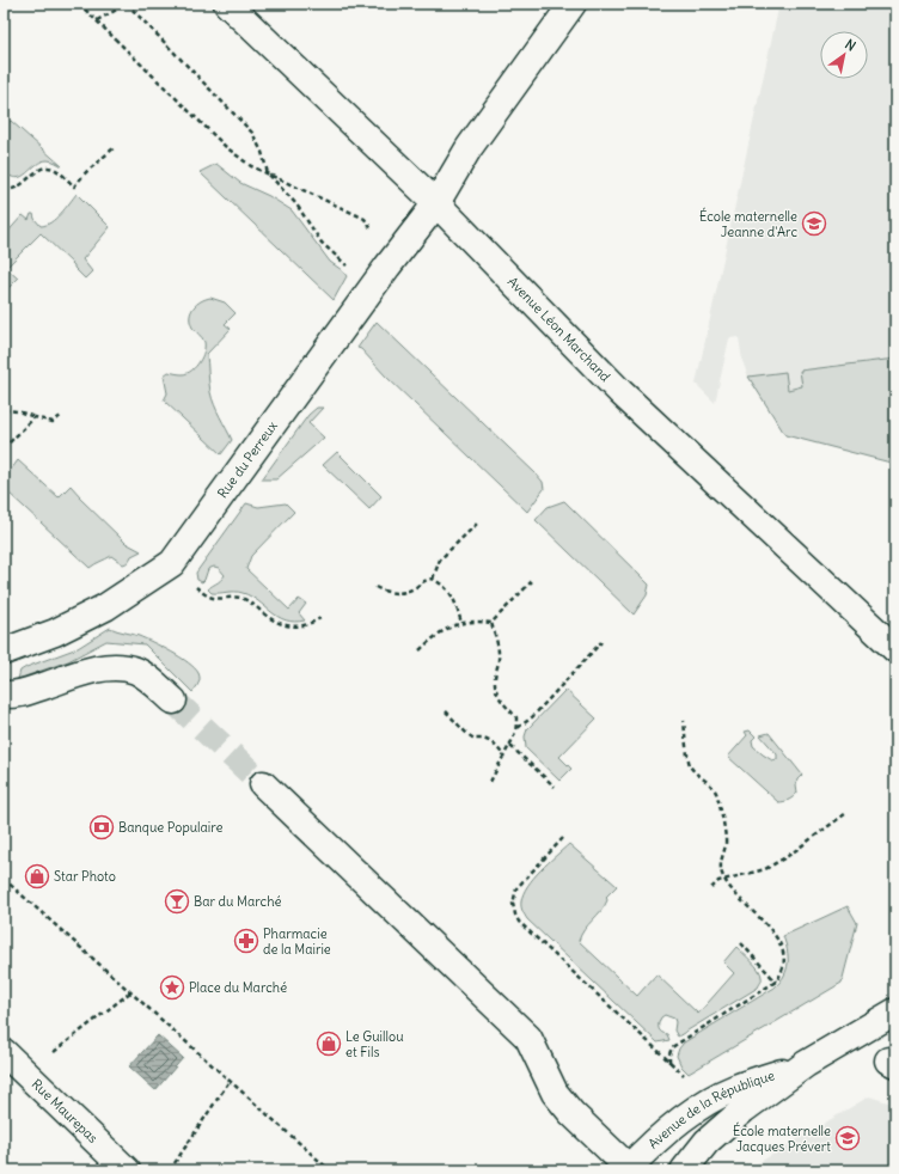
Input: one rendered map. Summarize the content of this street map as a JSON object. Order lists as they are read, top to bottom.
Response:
{
  "streets": {
    "main road": [
      "Avenue Léon Marchand",
      "Rue du Perreux",
      "Rue Maurepas",
      "Avenue de la République"
    ]
  },
  "crossings": [
    ["Avenue Léon Marchand", "Rue du Perreux"]
  ],
  "places": {
    "school or university": ["École maternelle Jeanne d'Arc", "École maternelle Jacques Prévert"],
    "bank": ["Banque Populaire"],
    "shop": ["Star Photo", "Le Guillou et Fils"],
    "bar": ["Bar du Marché"],
    "pharmacy": ["Pharmacie de la Mairie"],
    "place": ["Place du Marché"]
  },
  "north": "top right"
}
